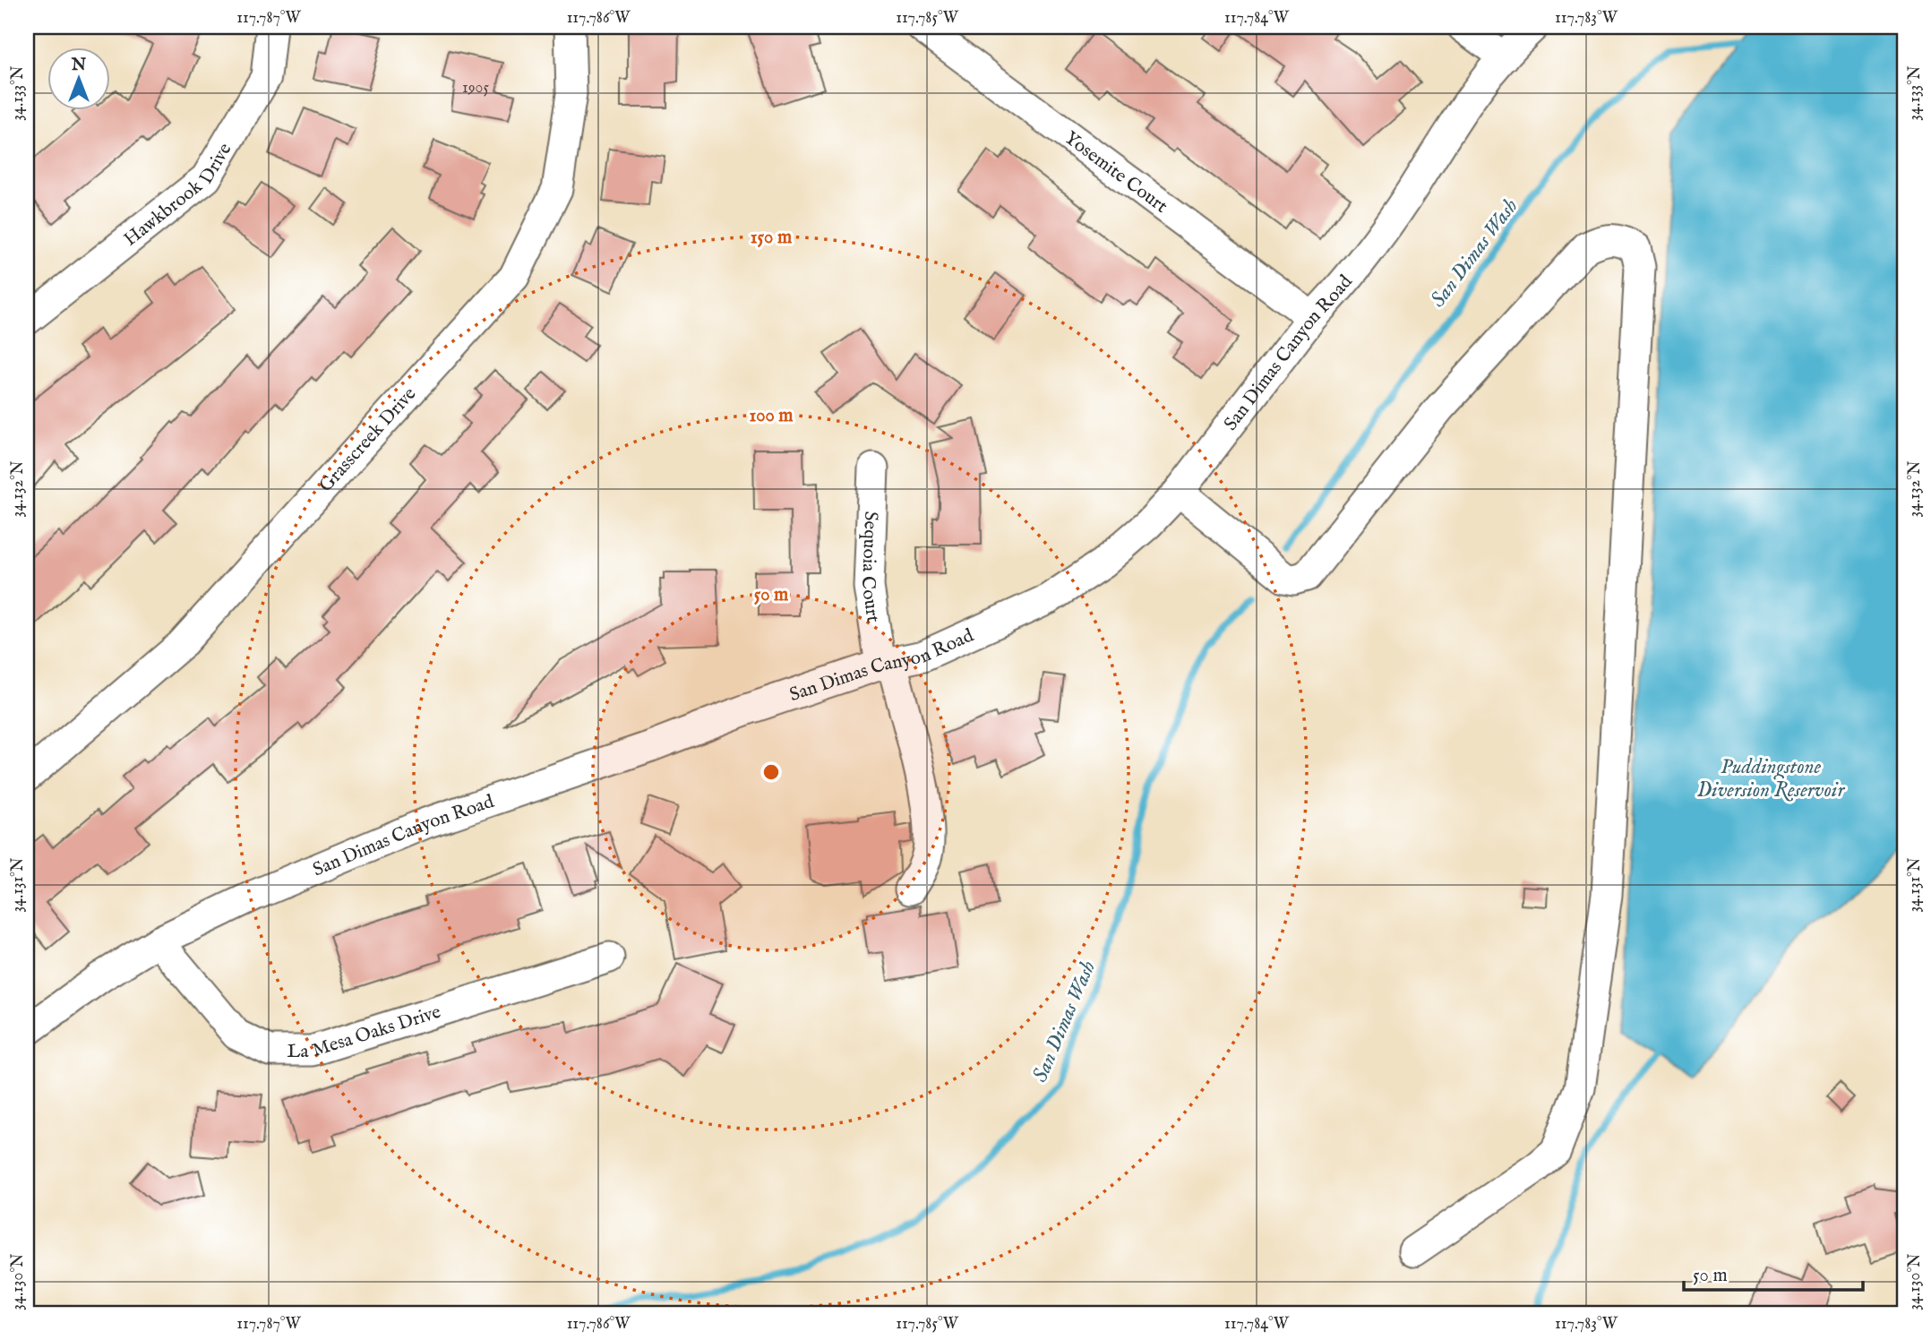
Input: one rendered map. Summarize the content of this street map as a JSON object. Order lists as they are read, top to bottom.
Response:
{
  "streets": {
    "street": [
      "Yosemite Court",
      "Hawkbrook Drive",
      "San Dimas Canyon Road",
      "Grasscreek Drive",
      "Sequoia Court",
      "La Mesa Oaks Drive"
    ]
  },
  "crossings": [
    ["Yosemite Court", "San Dimas Canyon Road"],
    ["San Dimas Canyon Road", "Sequoia Court"],
    ["San Dimas Canyon Road", "La Mesa Oaks Drive"]
  ],
  "water": ["San Dimas Wash", "Puddingstone Diversion Reservoir"],
  "house_numbers": ["1905"],
  "scale_bar": "50 m",
  "north": "top",
  "coordinates": [
    "117.787°W",
    "117.786°W",
    "117.785°W",
    "117.784°W",
    "117.783°W",
    "34.133°N",
    "34.132°N",
    "34.131°N",
    "34.130°N"
  ],
  "rings": ["150 m", "100 m", "50 m"]
}
